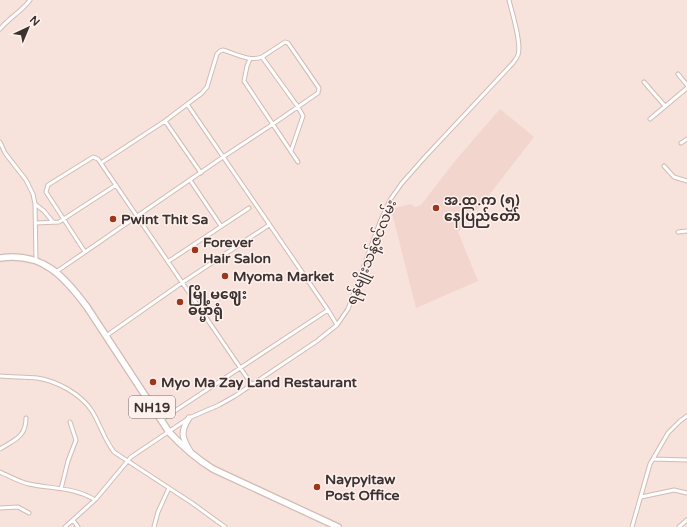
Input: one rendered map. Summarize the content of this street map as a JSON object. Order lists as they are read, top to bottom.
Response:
{
  "streets": {
    "highway": ["NH19"],
    "street": ["ရန်မျိုးသန့်ဇင်လမ်း"]
  },
  "crossings": [
    ["ရန်မျိုးသန့်ဇင်လမ်း", "NH19"]
  ],
  "places": [
    "အ.ထ.က (၅) နေပြည်တော်",
    "Pwint Thit Sa",
    "Forever Hair Salon",
    "Myoma Market",
    "မြို့မဈေး ဓမ္မာရုံ",
    "Myo Ma Zay Land Restaurant",
    "Naypyitaw Post Office"
  ],
  "north": "top right"
}
